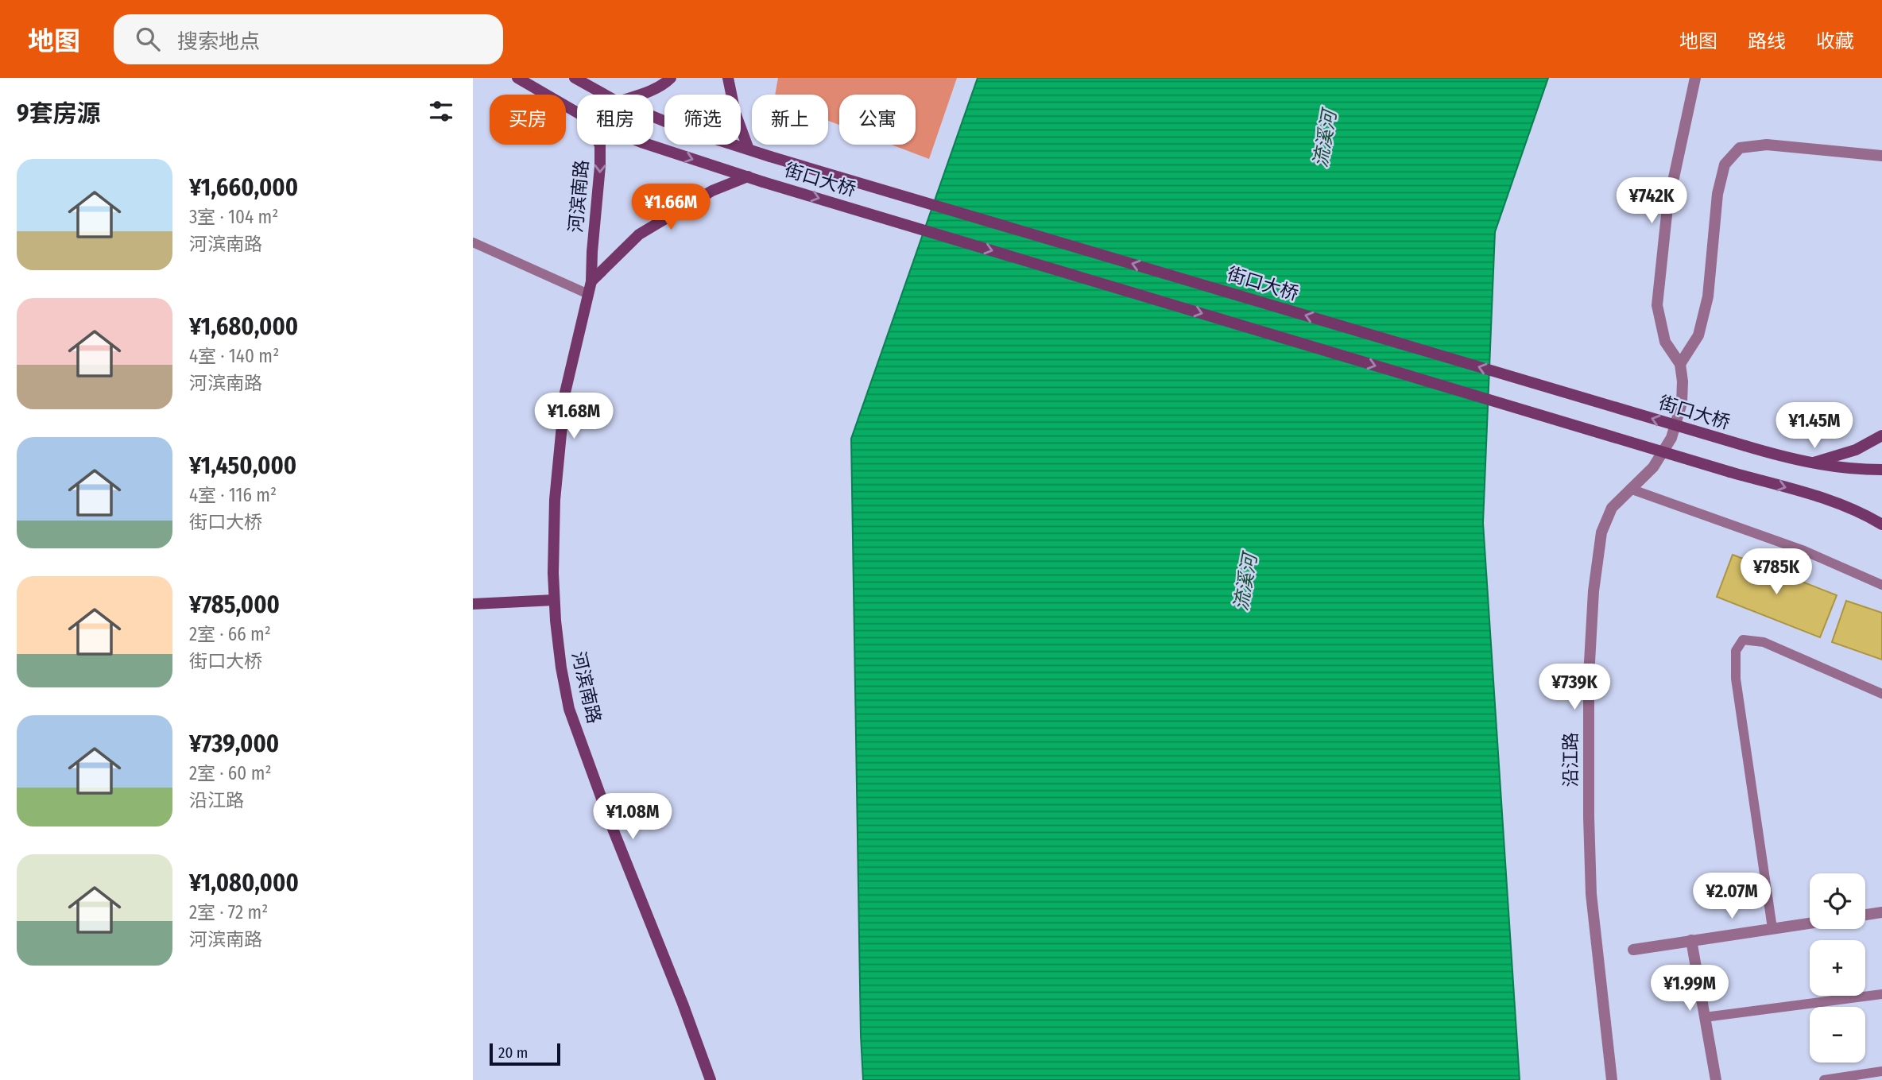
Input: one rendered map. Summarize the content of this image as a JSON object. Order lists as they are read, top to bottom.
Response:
{
  "streets": {
    "main road": ["街口大桥", "河滨南路"],
    "street": ["沿江路"]
  },
  "water": ["流溪河"],
  "scale_bar": "20 m",
  "page": {
    "header": "地图",
    "search": "搜索地点",
    "nav": ["地图", "路线", "收藏"],
    "heading": "9套房源",
    "chip": [
      "买房",
      "租房",
      "筛选",
      "新上",
      "公寓"
    ],
    "list": [
      {
        "name": "¥1,660,000",
        "note": "3室 · 104 m² · 河滨南路"
      },
      {
        "name": "¥1,680,000",
        "note": "4室 · 140 m² · 河滨南路"
      },
      {
        "name": "¥1,450,000",
        "note": "4室 · 116 m² · 街口大桥"
      },
      {
        "name": "¥785,000",
        "note": "2室 · 66 m² · 街口大桥"
      },
      {
        "name": "¥739,000",
        "note": "2室 · 60 m² · 沿江路"
      },
      {
        "name": "¥1,080,000",
        "note": "2室 · 72 m² · 河滨南路"
      }
    ],
    "price": [
      "¥742K",
      "¥1.66M",
      "¥1.68M",
      "¥1.45M",
      "¥785K",
      "¥739K",
      "¥1.08M",
      "¥2.07M",
      "¥1.99M"
    ],
    "map_buttons": ["+", "−"],
    "scale": "20 m"
  }
}
